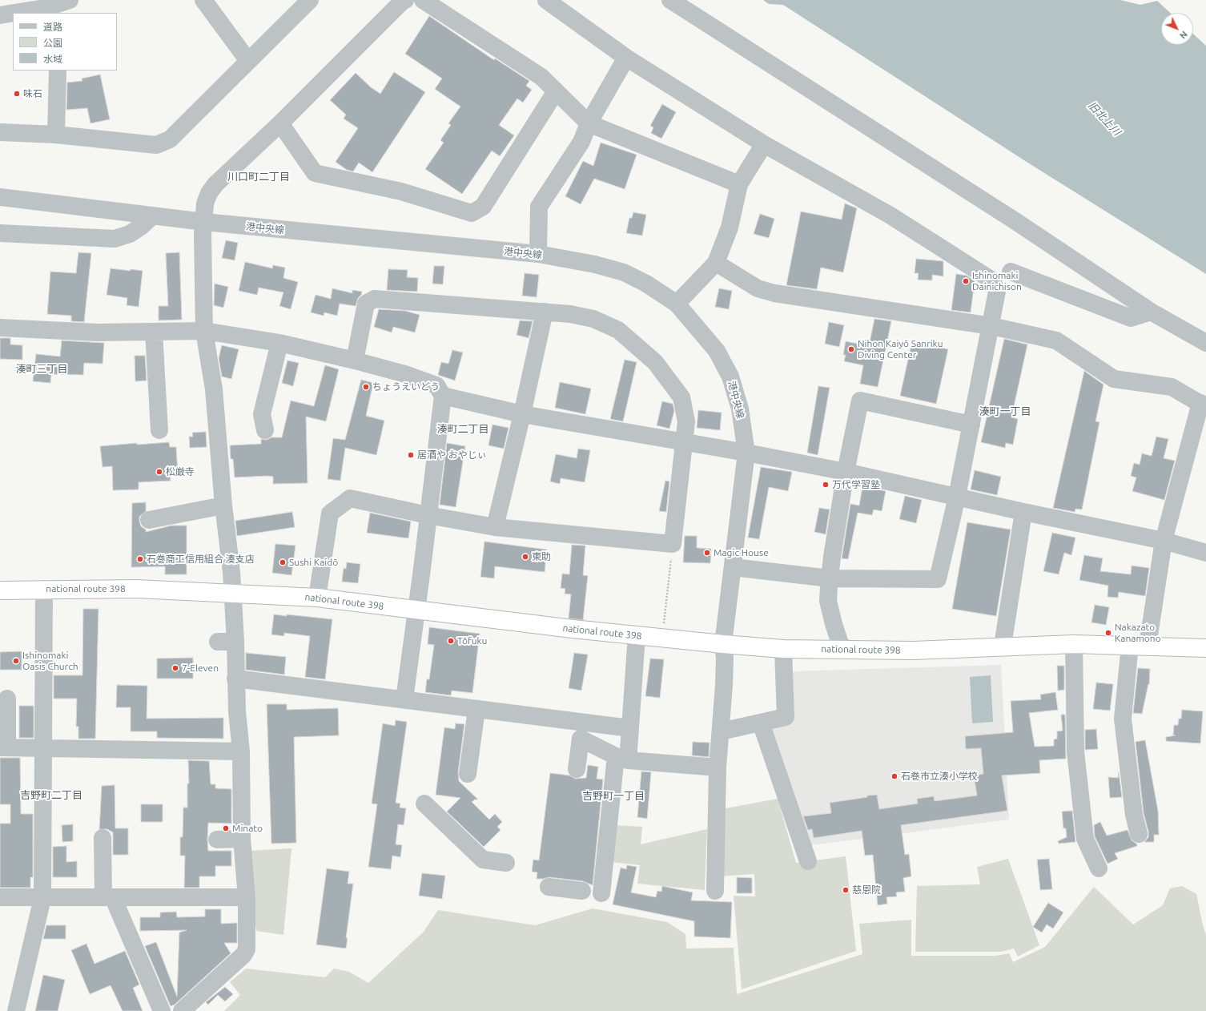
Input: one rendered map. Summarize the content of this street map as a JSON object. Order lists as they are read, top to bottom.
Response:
{
  "streets": {
    "highway": ["national route 398"],
    "street": ["港中央線"]
  },
  "crossings": [
    ["港中央線", "national route 398"]
  ],
  "districts": [
    "川口町二丁目",
    "湊町三丁目",
    "湊町一丁目",
    "湊町二丁目",
    "吉野町二丁目",
    "吉野町一丁目"
  ],
  "water": ["旧北上川"],
  "places": [
    "味石",
    "Ishinomaki Dainichison",
    "Nihon Kaiyō Sanriku Diving Center",
    "ちょうえいどう",
    "居酒や おやじぃ",
    "松厳寺",
    "万代学習塾",
    "Magic House",
    "東助",
    "石巻商工信用組合 湊支店",
    "Sushi Kaidō",
    "Nakazato Kanamono",
    "Tōfuku",
    "Ishinomaki Oasis Church",
    "7-Eleven",
    "石巻市立湊小学校",
    "Minato",
    "慈恩院"
  ],
  "legend": ["道路", "公園", "水域"],
  "north": "bottom right"
}
